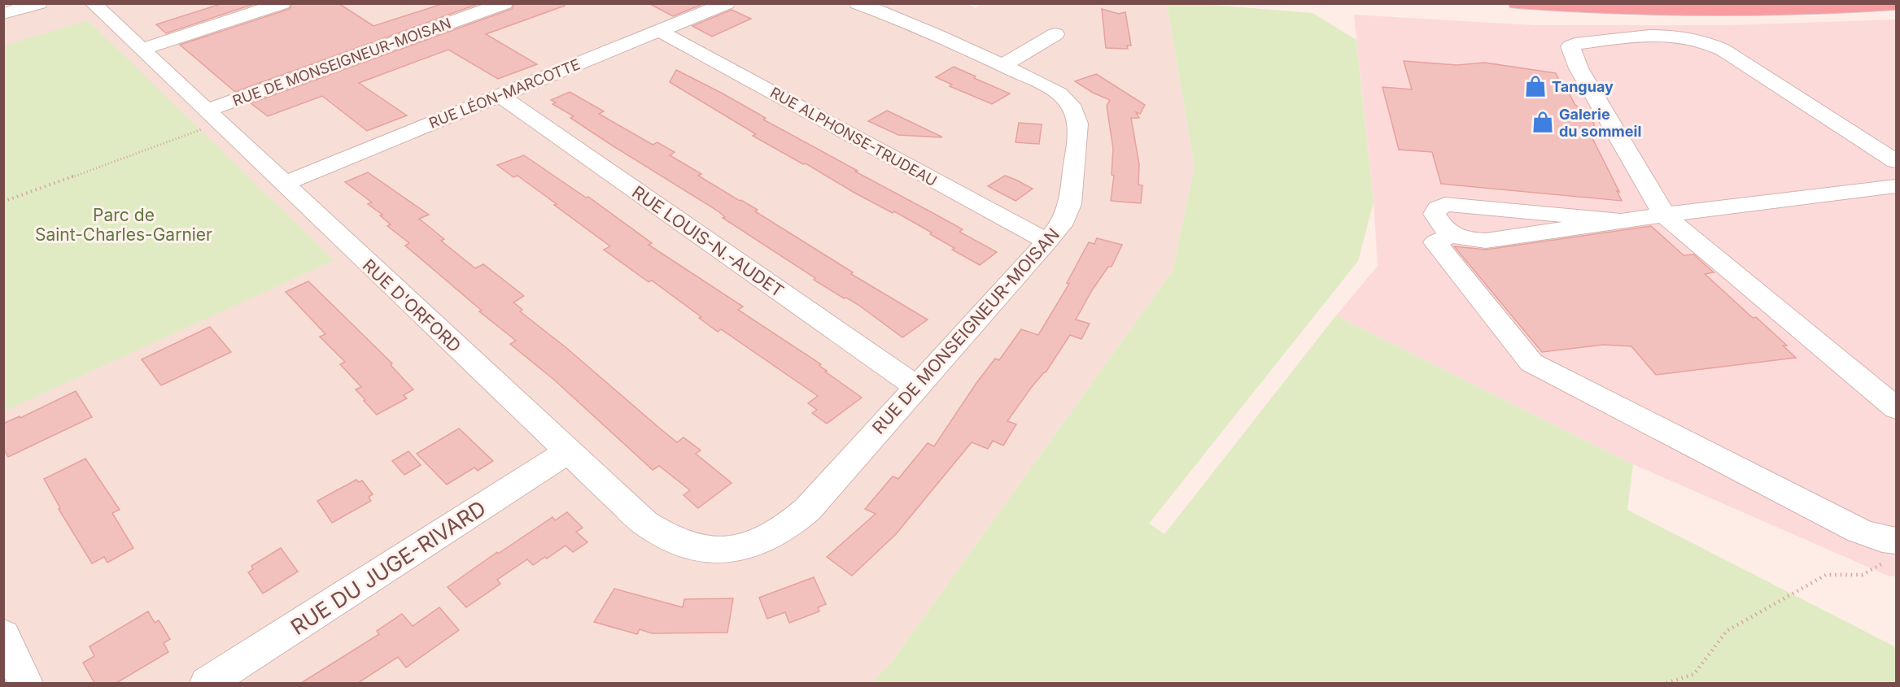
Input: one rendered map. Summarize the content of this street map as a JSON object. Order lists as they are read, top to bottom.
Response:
{
  "streets": {
    "street": [
      "RUE DE MONSEIGNEUR-MOISAN",
      "RUE LÉON-MARCOTTE",
      "RUE ALPHONSE-TRUDEAU",
      "RUE LOUIS-N.-AUDET",
      "RUE D'ORFORD",
      "RUE DU JUGE-RIVARD"
    ]
  },
  "crossings": [
    ["RUE DE MONSEIGNEUR-MOISAN", "RUE ALPHONSE-TRUDEAU"],
    ["RUE DE MONSEIGNEUR-MOISAN", "RUE LOUIS-N.-AUDET"],
    ["RUE DE MONSEIGNEUR-MOISAN", "RUE D'ORFORD"],
    ["RUE LÉON-MARCOTTE", "RUE ALPHONSE-TRUDEAU"],
    ["RUE LÉON-MARCOTTE", "RUE LOUIS-N.-AUDET"],
    ["RUE LÉON-MARCOTTE", "RUE D'ORFORD"],
    ["RUE D'ORFORD", "RUE DU JUGE-RIVARD"]
  ],
  "parks": ["Parc de Saint-Charles-Garnier"],
  "places": {
    "shop": ["Tanguay", "Galerie du sommeil"]
  }
}
